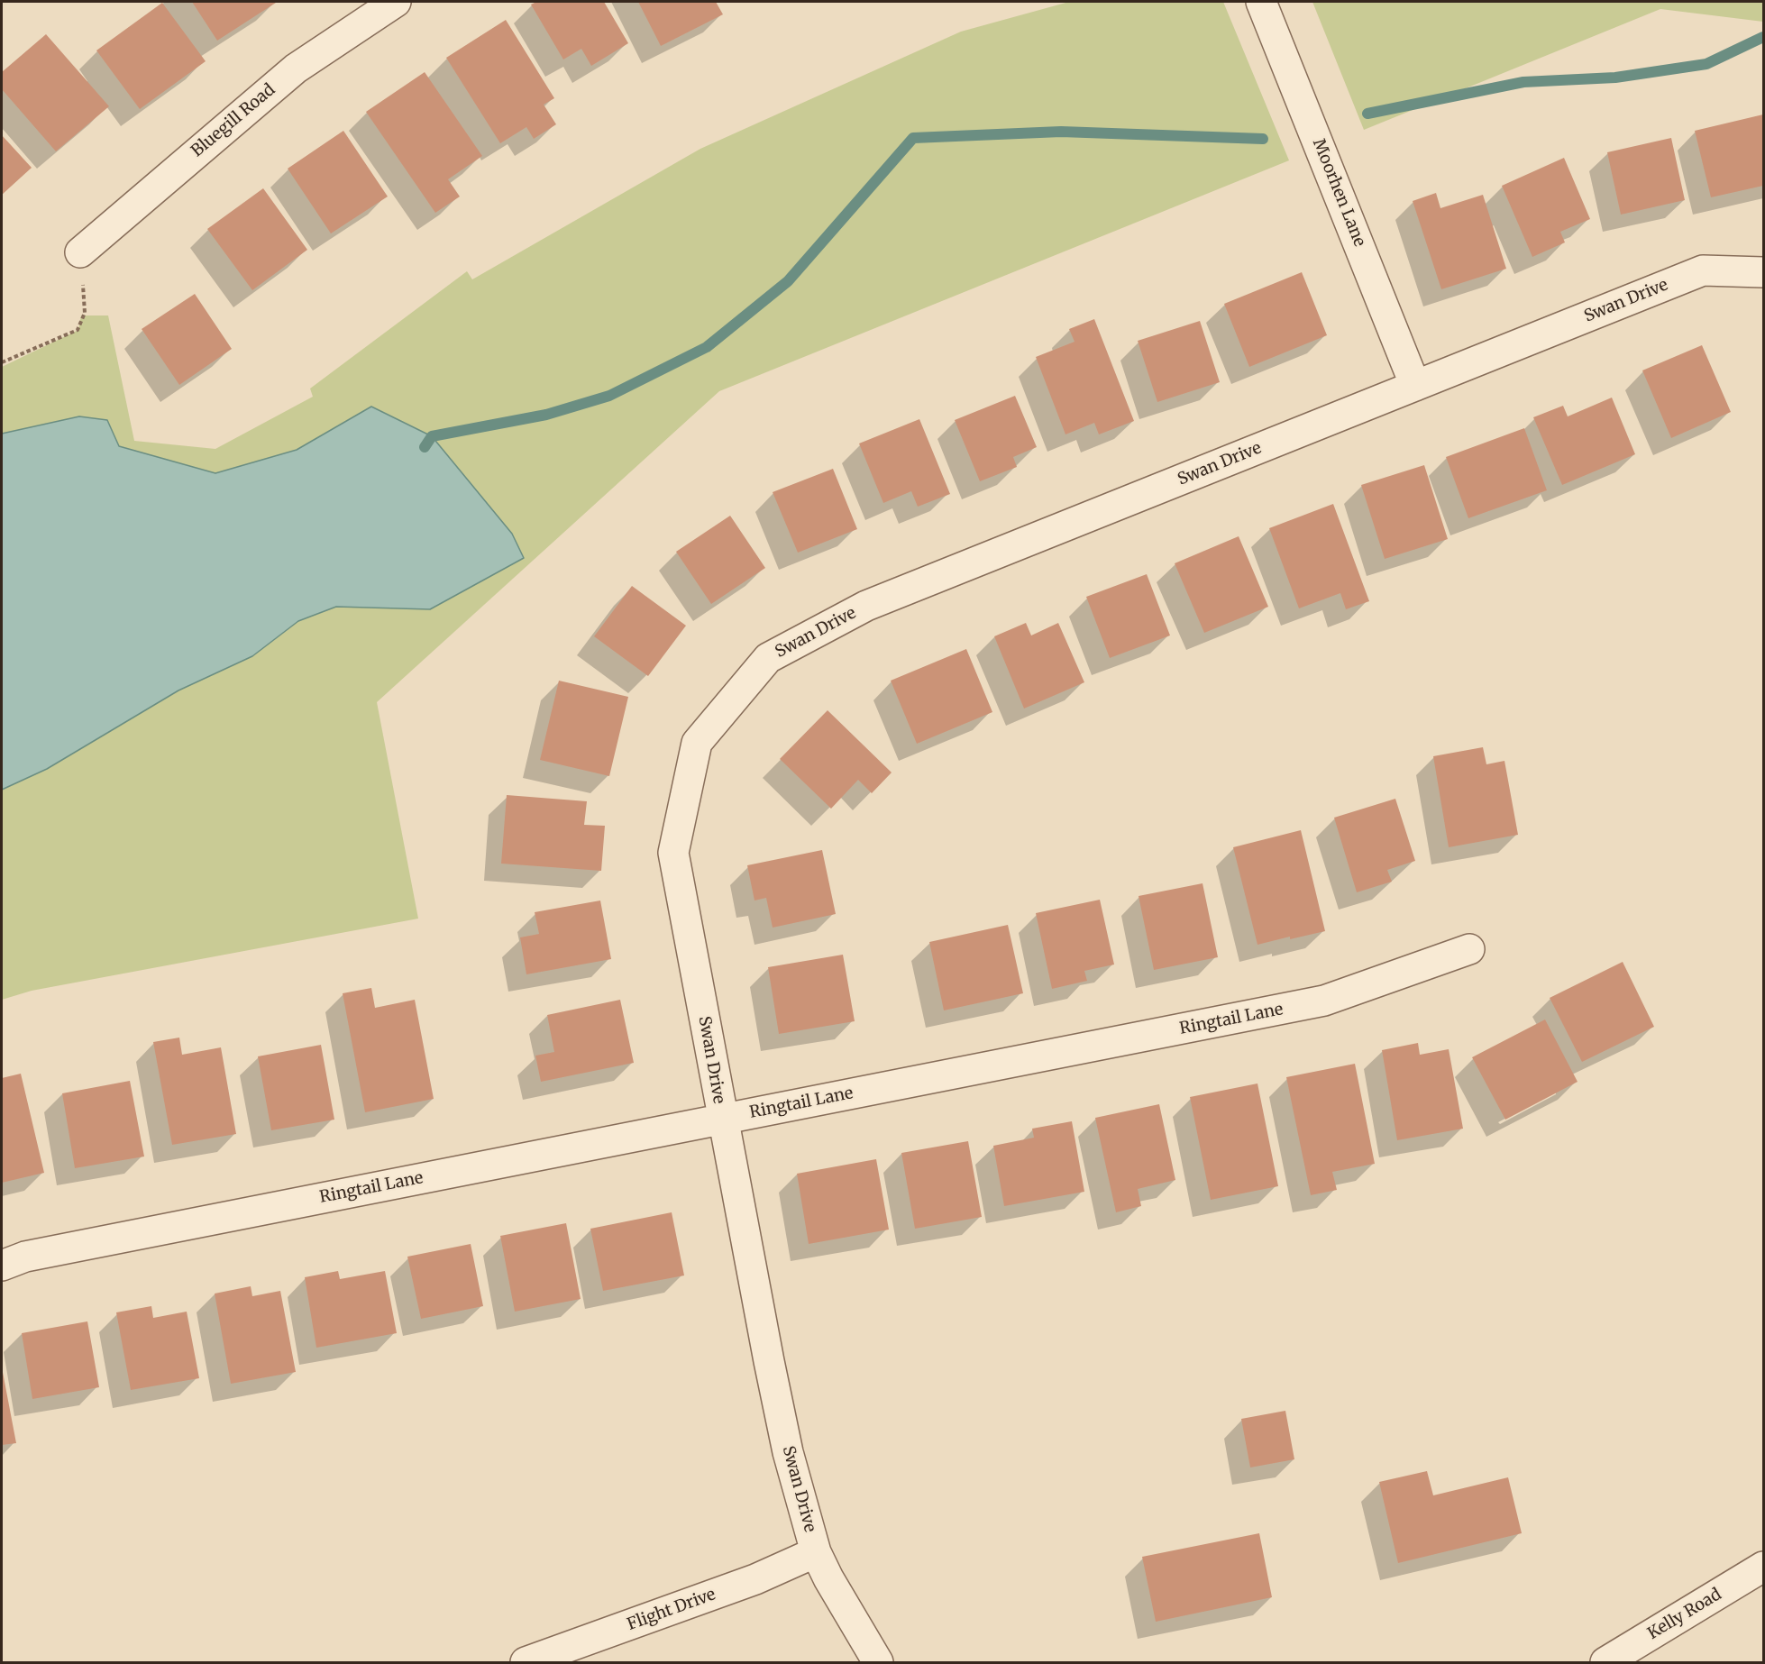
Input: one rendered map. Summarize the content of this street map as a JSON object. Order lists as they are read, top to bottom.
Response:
{
  "streets": {
    "street": [
      "Bluegill Road",
      "Moorhen Lane",
      "Swan Drive",
      "Ringtail Lane",
      "Flight Drive",
      "Kelly Road"
    ]
  },
  "crossings": [
    ["Moorhen Lane", "Swan Drive"],
    ["Swan Drive", "Ringtail Lane"],
    ["Swan Drive", "Flight Drive"]
  ]
}
